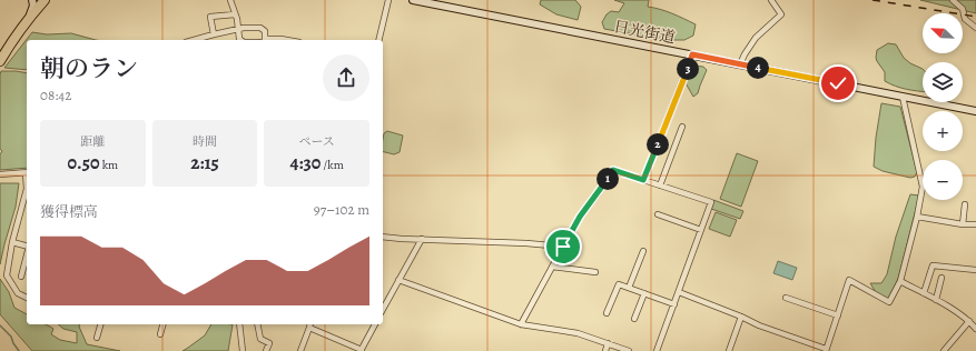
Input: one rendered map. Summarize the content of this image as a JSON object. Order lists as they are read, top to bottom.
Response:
{
  "streets": {
    "main road": ["日光街道"]
  },
  "north": "top left",
  "page": {
    "map_buttons": ["+", "−"],
    "heading": ["朝のラン", "08:42"],
    "pins": [
      "4",
      "3",
      "2",
      "1"
    ],
    "stats": [
      ["距離", "0.50 km"],
      ["時間", "2:15"],
      ["ペース", "4:30 /km"]
    ],
    "chart": ["獲得標高", "97–102 m"]
  }
}
